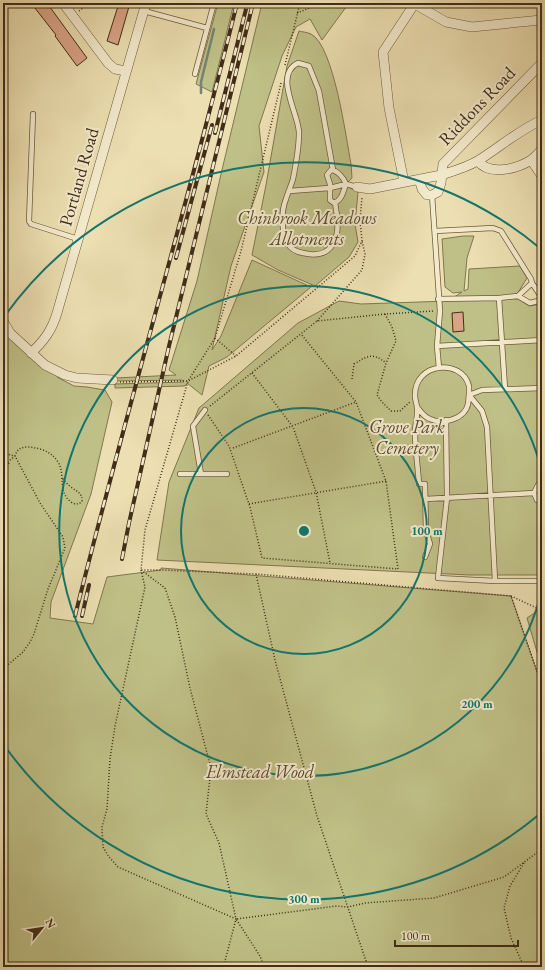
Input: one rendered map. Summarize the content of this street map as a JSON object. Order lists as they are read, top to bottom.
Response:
{
  "streets": {
    "street": ["Riddons Road", "Portland Road"]
  },
  "parks": ["Chinbrook Meadows Allotments", "Grove Park Cemetery", "Elmstead Wood"],
  "scale_bar": "100 m",
  "north": "top right",
  "rings": ["100 m", "200 m", "300 m"]
}
